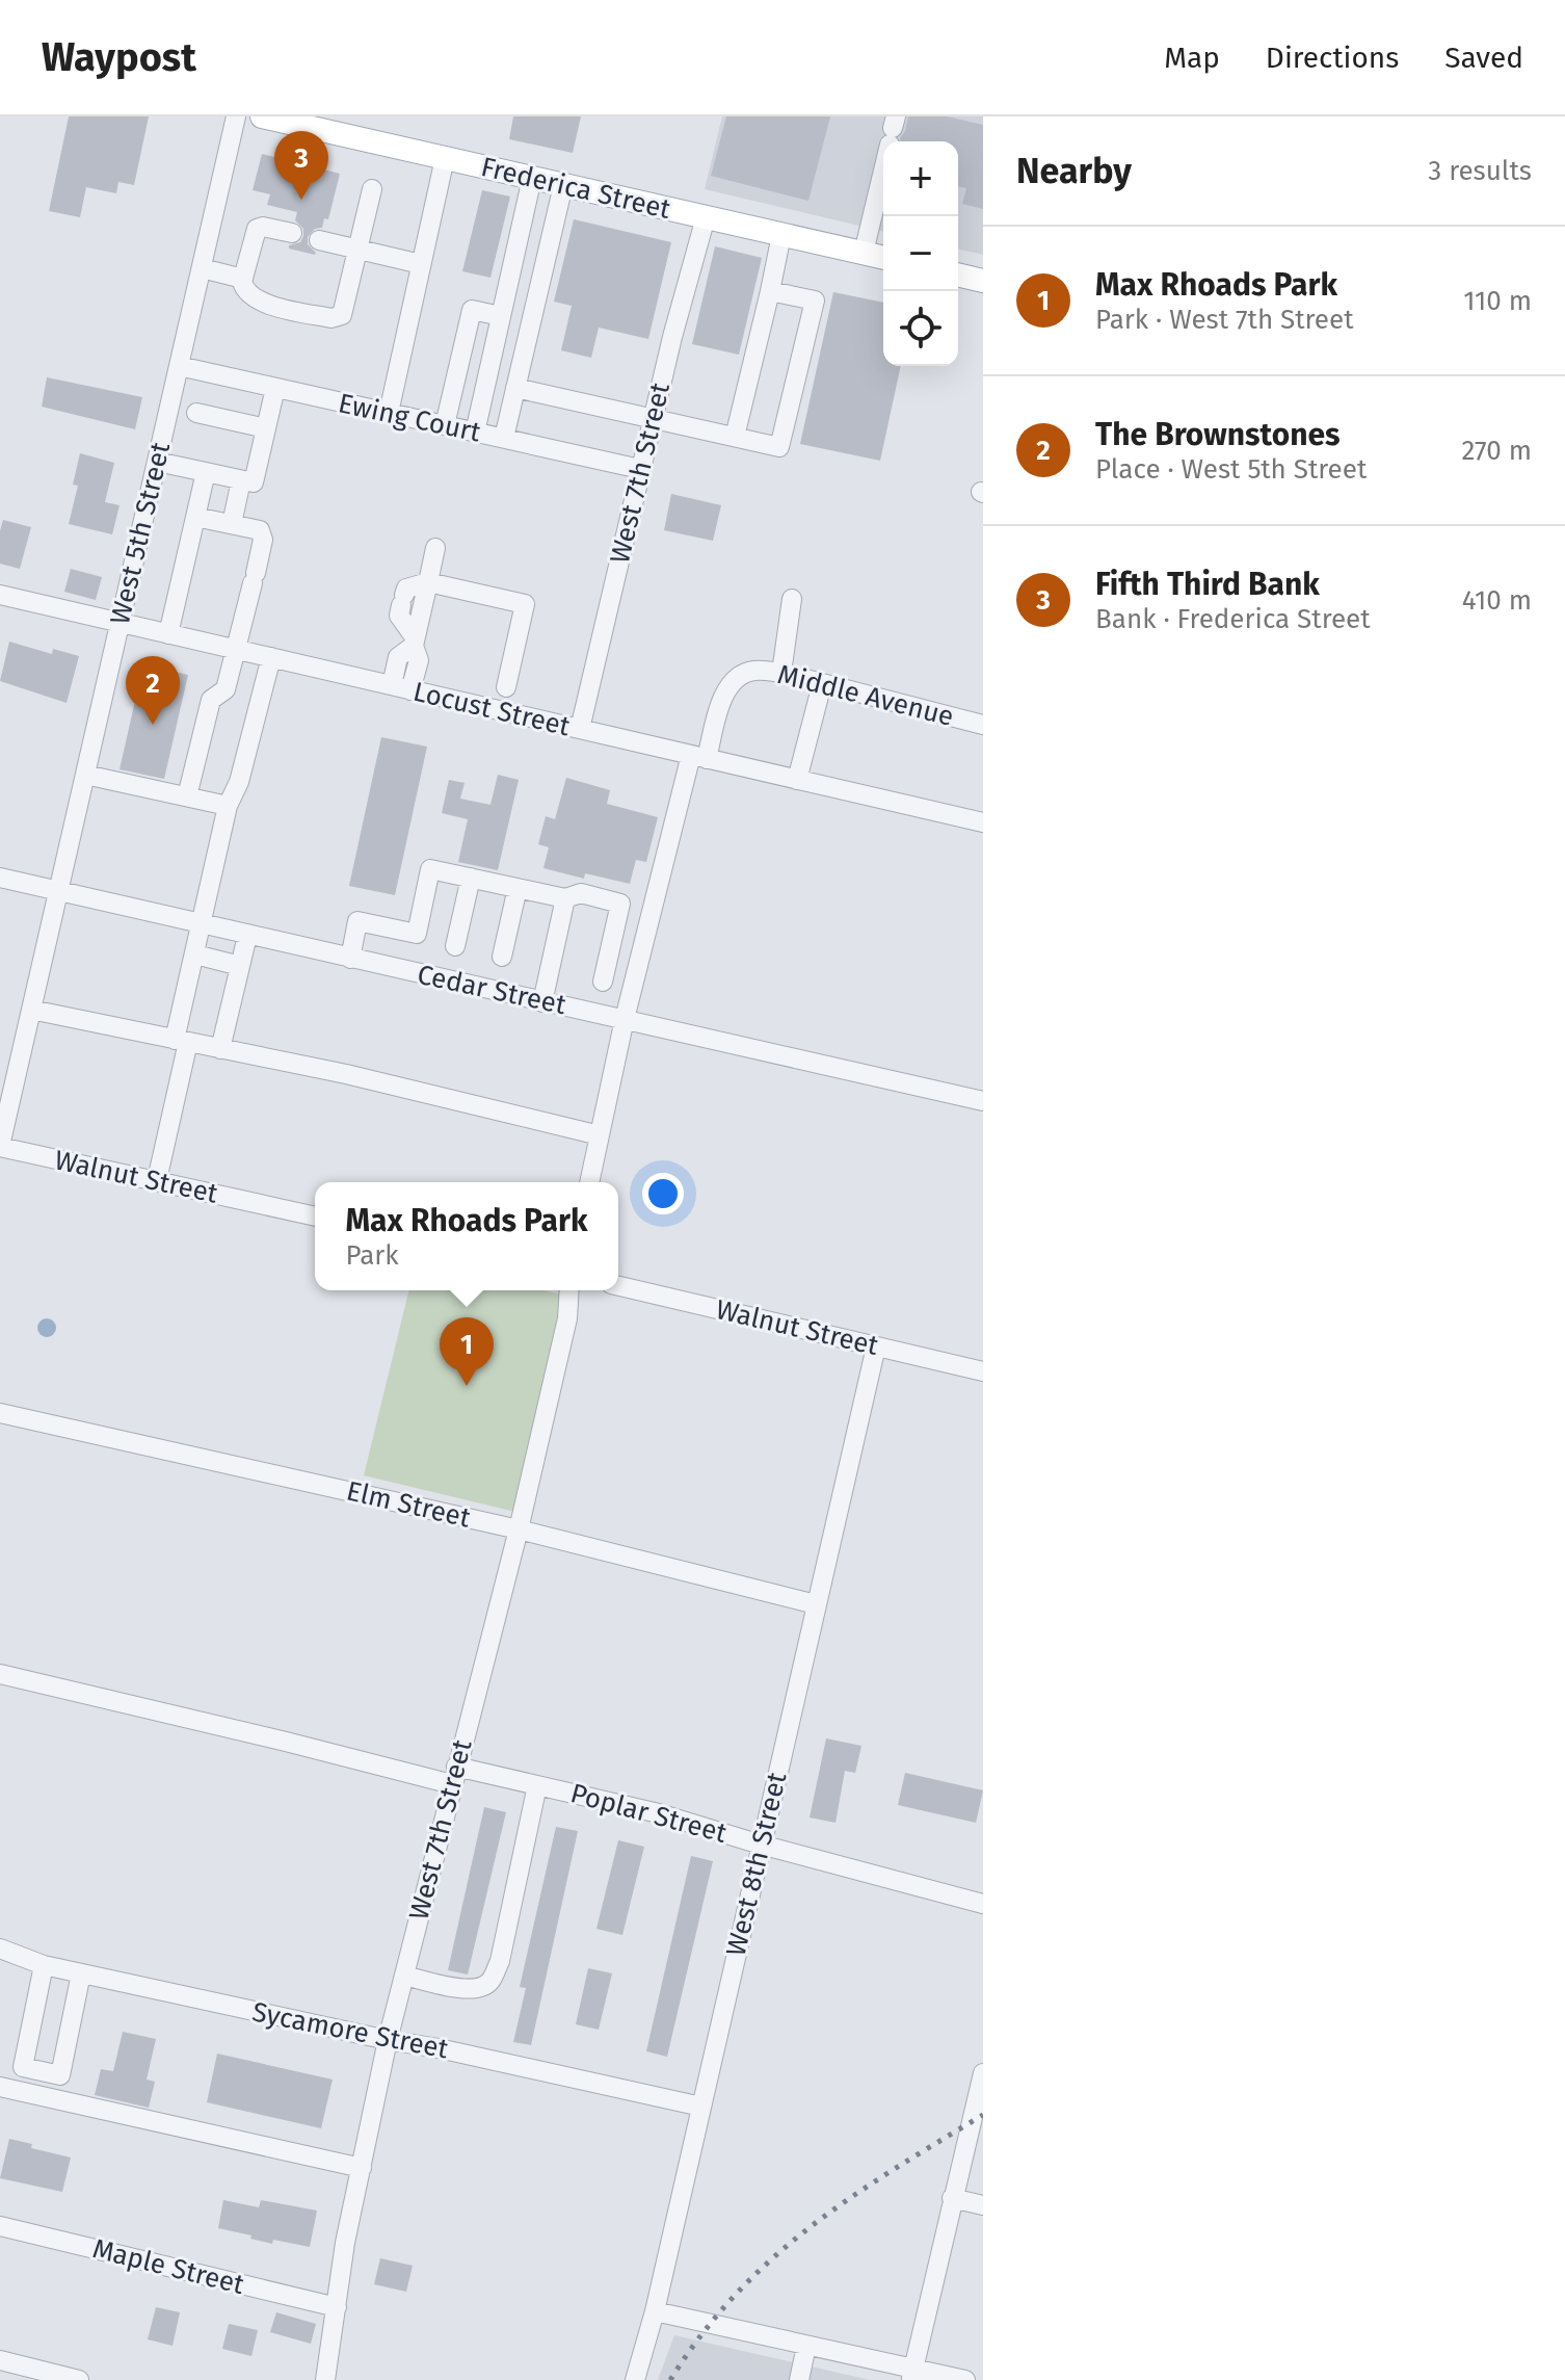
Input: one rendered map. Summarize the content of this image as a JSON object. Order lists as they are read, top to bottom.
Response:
{
  "streets": {
    "main road": ["Frederica Street"],
    "street": [
      "Ewing Court",
      "West 7th Street",
      "West 5th Street",
      "Middle Avenue",
      "Locust Street",
      "Cedar Street",
      "Walnut Street",
      "Elm Street",
      "Poplar Street",
      "West 8th Street",
      "Sycamore Street",
      "Maple Street"
    ]
  },
  "crossings": [
    ["Frederica Street", "West 7th Street"],
    ["Ewing Court", "West 7th Street"],
    ["Ewing Court", "West 5th Street"],
    ["West 7th Street", "Locust Street"],
    ["West 7th Street", "Elm Street"],
    ["West 7th Street", "Poplar Street"],
    ["West 7th Street", "Sycamore Street"],
    ["West 7th Street", "Maple Street"],
    ["West 5th Street", "Locust Street"],
    ["West 5th Street", "Cedar Street"],
    ["West 5th Street", "Walnut Street"],
    ["Middle Avenue", "Locust Street"],
    ["Walnut Street", "West 8th Street"],
    ["Elm Street", "West 8th Street"],
    ["Poplar Street", "West 8th Street"],
    ["West 8th Street", "Sycamore Street"]
  ],
  "page": {
    "header": "Waypost",
    "nav": ["Map", "Directions", "Saved"],
    "heading": ["Nearby", "3 results"],
    "pins": ["3", "2", "1"],
    "map_buttons": ["+", "−"],
    "list": [
      {
        "mark": "1",
        "name": "Max Rhoads Park",
        "note": "Park · West 7th Street",
        "value": "110 m"
      },
      {
        "mark": "2",
        "name": "The Brownstones",
        "note": "Place · West 5th Street",
        "value": "270 m"
      },
      {
        "mark": "3",
        "name": "Fifth Third Bank",
        "note": "Bank · Frederica Street",
        "value": "410 m"
      }
    ],
    "popup": ["Max Rhoads Park", "Park"]
  }
}
